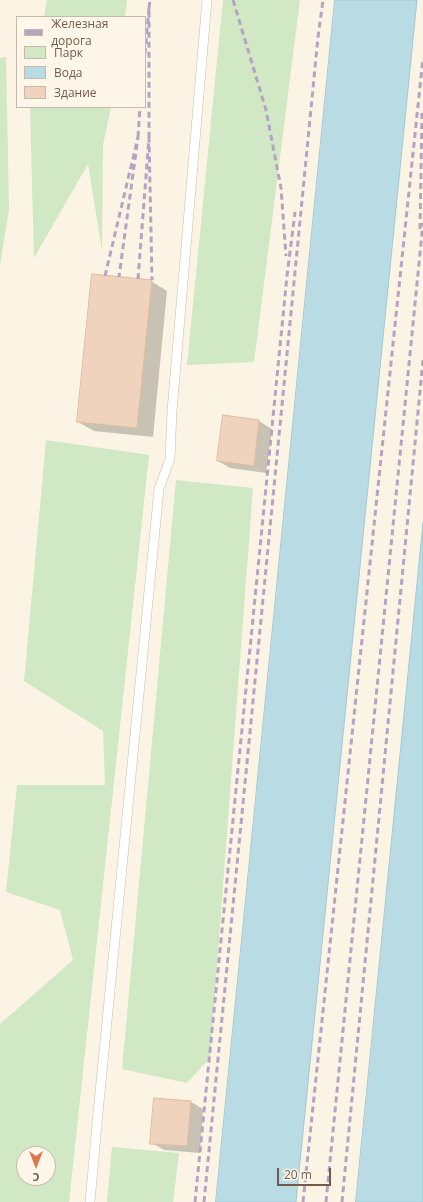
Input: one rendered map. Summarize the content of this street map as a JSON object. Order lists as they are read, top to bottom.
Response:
{
  "legend": [
    "Железная дорога",
    "Парк",
    "Вода",
    "Здание"
  ],
  "scale_bar": "20 m",
  "north": "bottom"
}
